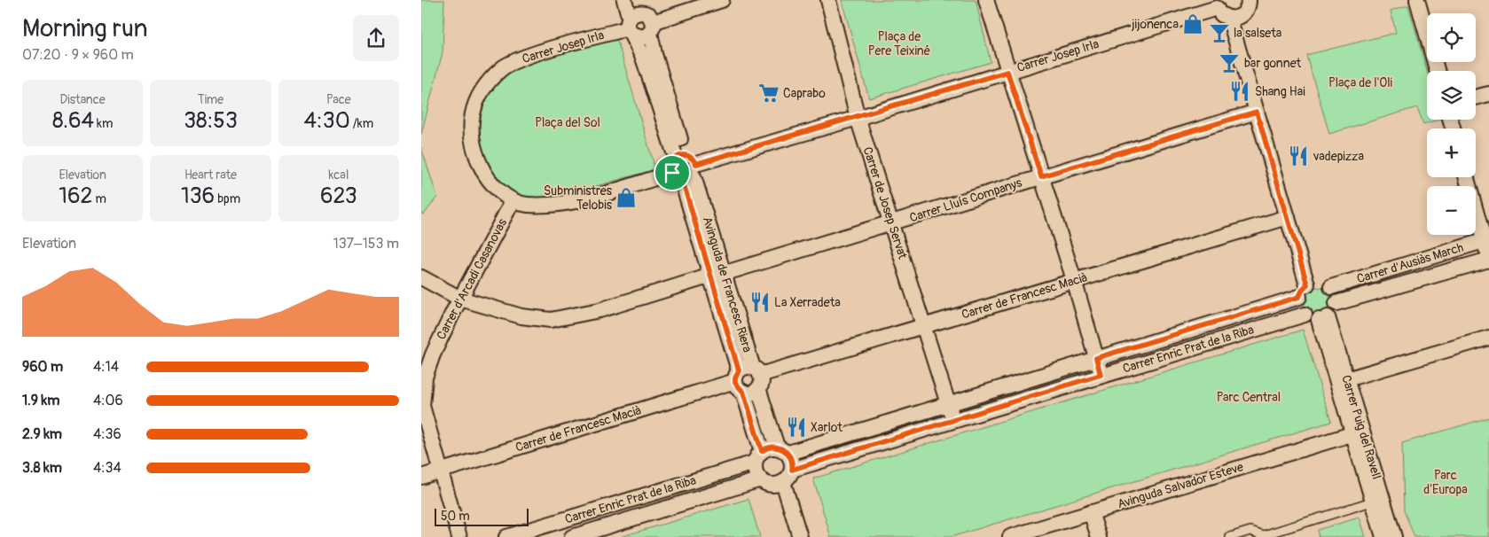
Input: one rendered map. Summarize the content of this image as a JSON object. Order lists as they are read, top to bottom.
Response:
{
  "streets": {
    "street": [
      "Carrer Josep Irla",
      "Carrer Lluís Companys",
      "Carrer de Josep Servat",
      "Carrer d'Ausiàs March",
      "Carrer d'Arcadi Casanovas",
      "Avinguda de Francesc Riera",
      "Carrer de Francesc Macià",
      "Carrer Enric Prat de la Riba",
      "Carrer Puig del Ravell",
      "Avinguda Salvador Esteve"
    ]
  },
  "crossings": [
    ["Carrer Josep Irla", "Carrer de Josep Servat"],
    ["Carrer Josep Irla", "Carrer d'Arcadi Casanovas"],
    ["Carrer Josep Irla", "Avinguda de Francesc Riera"],
    ["Carrer Lluís Companys", "Carrer de Josep Servat"],
    ["Carrer Lluís Companys", "Carrer d'Arcadi Casanovas"],
    ["Carrer Lluís Companys", "Avinguda de Francesc Riera"],
    ["Carrer de Josep Servat", "Carrer de Francesc Macià"],
    ["Carrer de Josep Servat", "Carrer Enric Prat de la Riba"],
    ["Carrer d'Ausiàs March", "Carrer Enric Prat de la Riba"],
    ["Carrer d'Ausiàs March", "Carrer Puig del Ravell"],
    ["Carrer d'Arcadi Casanovas", "Carrer de Francesc Macià"],
    ["Avinguda de Francesc Riera", "Carrer de Francesc Macià"],
    ["Avinguda de Francesc Riera", "Carrer Enric Prat de la Riba"],
    ["Carrer Enric Prat de la Riba", "Carrer Puig del Ravell"],
    ["Carrer Puig del Ravell", "Avinguda Salvador Esteve"]
  ],
  "parks": [
    "Plaça de Pere Teixiné",
    "Plaça de l'Oli",
    "Plaça del Sol",
    "Parc Central",
    "Parc d'Europa"
  ],
  "places": {
    "shop": ["jijonenca", "Subministres Telobis"],
    "bar": ["la salseta", "bar gonnet"],
    "restaurant": [
      "Shang Hai",
      "vadepizza",
      "La Xerradeta",
      "Xarlot"
    ],
    "supermarket": ["Caprabo"]
  },
  "scale_bar": "50 m",
  "page": {
    "heading": ["Morning run", "07:20 · 9 × 960 m"],
    "map_buttons": ["+", "−"],
    "stats": [
      ["Distance", "8.64 km"],
      ["Time", "38:53"],
      ["Pace", "4:30 /km"],
      ["Elevation", "162 m"],
      ["Heart rate", "136 bpm"],
      ["kcal", "623"]
    ],
    "chart": ["Elevation", "137–153 m"],
    "list": [
      {
        "name": "960 m",
        "note": "4:14"
      },
      {
        "name": "1.9 km",
        "note": "4:06"
      },
      {
        "name": "2.9 km",
        "note": "4:36"
      },
      {
        "name": "3.8 km",
        "note": "4:34"
      }
    ],
    "scale": "50 m"
  }
}
